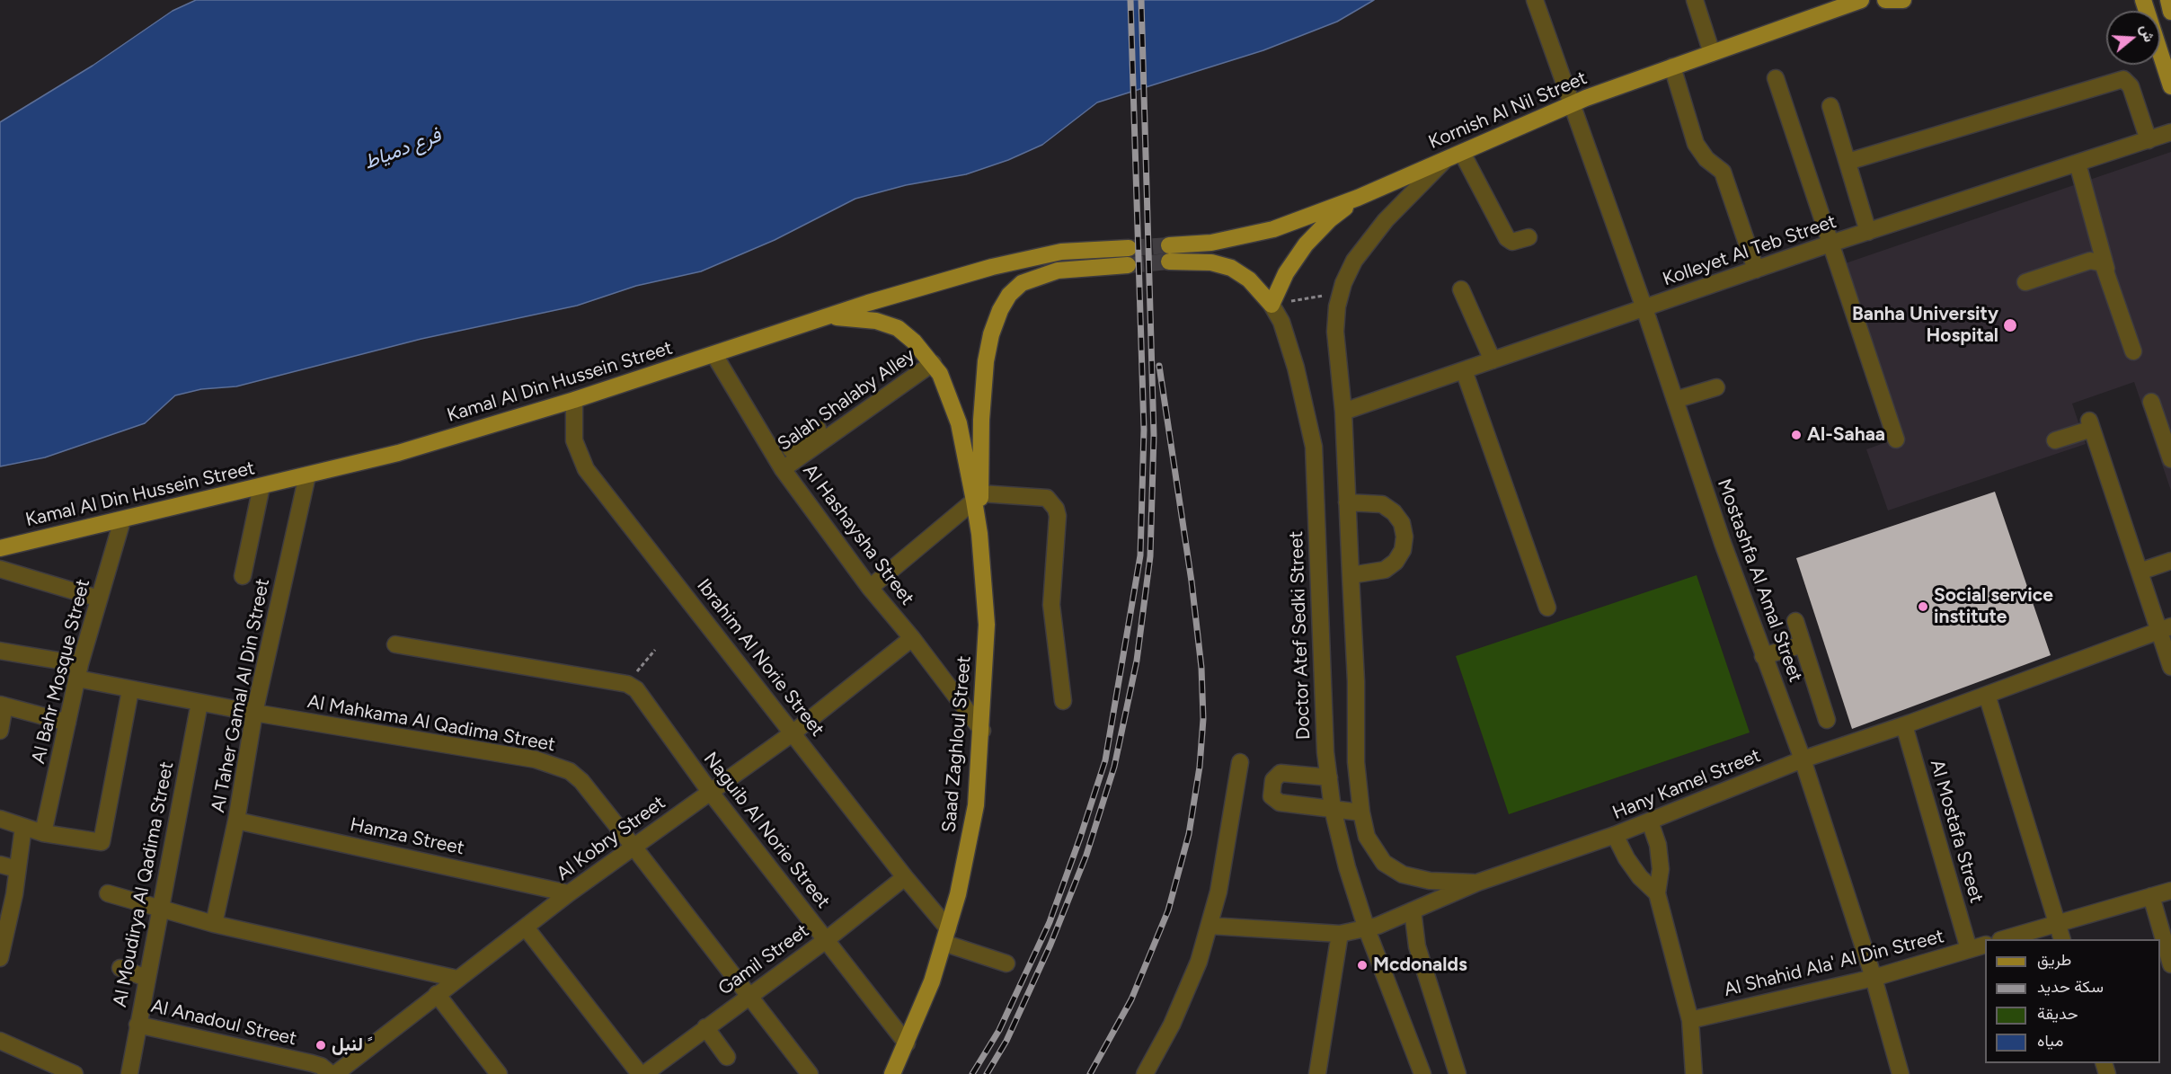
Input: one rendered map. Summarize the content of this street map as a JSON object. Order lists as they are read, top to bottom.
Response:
{
  "streets": {
    "main road": [
      "Kornish Al Nil Street",
      "Kamal Al Din Hussein Street",
      "Doctor Atef Sedki Street",
      "Saad Zaghloul Street"
    ],
    "street": [
      "Kolleyet Al Teb Street",
      "Salah Shalaby Alley",
      "Al Hashaysha Street",
      "Mostashfa Al Amal Street",
      "Ibrahim Al Norie Street",
      "Al Bahr Mosque Street",
      "Al Taher Gamal Al Din Street",
      "Al Mahkama Al Qadima Street",
      "Hany Kamel Street",
      "Naguib Al Norie Street",
      "Al Mostafa Street",
      "Hamza Street",
      "Al Kobry Street",
      "Al Moudirya Al Qadima Street",
      "Gamil Street",
      "Al Shahid Ala' Al Din Street",
      "Al Anadoul Street"
    ]
  },
  "crossings": [
    ["Kornish Al Nil Street", "Mostashfa Al Amal Street"],
    ["Kornish Al Nil Street", "Doctor Atef Sedki Street"],
    ["Kolleyet Al Teb Street", "Mostashfa Al Amal Street"],
    ["Kamal Al Din Hussein Street", "Al Hashaysha Street"],
    ["Kamal Al Din Hussein Street", "Ibrahim Al Norie Street"],
    ["Kamal Al Din Hussein Street", "Al Bahr Mosque Street"],
    ["Kamal Al Din Hussein Street", "Al Taher Gamal Al Din Street"],
    ["Kamal Al Din Hussein Street", "Saad Zaghloul Street"],
    ["Salah Shalaby Alley", "Al Hashaysha Street"],
    ["Salah Shalaby Alley", "Saad Zaghloul Street"],
    ["Al Hashaysha Street", "Saad Zaghloul Street"],
    ["Al Hashaysha Street", "Al Kobry Street"],
    ["Mostashfa Al Amal Street", "Hany Kamel Street"],
    ["Mostashfa Al Amal Street", "Al Shahid Ala' Al Din Street"],
    ["Doctor Atef Sedki Street", "Hany Kamel Street"],
    ["Ibrahim Al Norie Street", "Saad Zaghloul Street"],
    ["Ibrahim Al Norie Street", "Al Kobry Street"],
    ["Ibrahim Al Norie Street", "Gamil Street"],
    ["Al Bahr Mosque Street", "Al Mahkama Al Qadima Street"],
    ["Al Taher Gamal Al Din Street", "Al Mahkama Al Qadima Street"],
    ["Al Taher Gamal Al Din Street", "Hamza Street"],
    ["Al Mahkama Al Qadima Street", "Al Kobry Street"],
    ["Al Mahkama Al Qadima Street", "Al Moudirya Al Qadima Street"],
    ["Al Mahkama Al Qadima Street", "Gamil Street"],
    ["Saad Zaghloul Street", "Naguib Al Norie Street"],
    ["Hany Kamel Street", "Al Mostafa Street"],
    ["Naguib Al Norie Street", "Al Kobry Street"],
    ["Naguib Al Norie Street", "Gamil Street"],
    ["Al Mostafa Street", "Al Shahid Ala' Al Din Street"],
    ["Hamza Street", "Al Kobry Street"],
    ["Al Kobry Street", "Al Anadoul Street"],
    ["Al Moudirya Al Qadima Street", "Al Anadoul Street"]
  ],
  "water": ["فرع دمياط"],
  "places": [
    "Banha University Hospital",
    "Al-Sahaa",
    "Social service institute",
    "Mcdonalds",
    "لنبل ً"
  ],
  "legend": [
    "طريق",
    "سكة حديد",
    "حديقة",
    "مياه"
  ],
  "north": "right"
}
